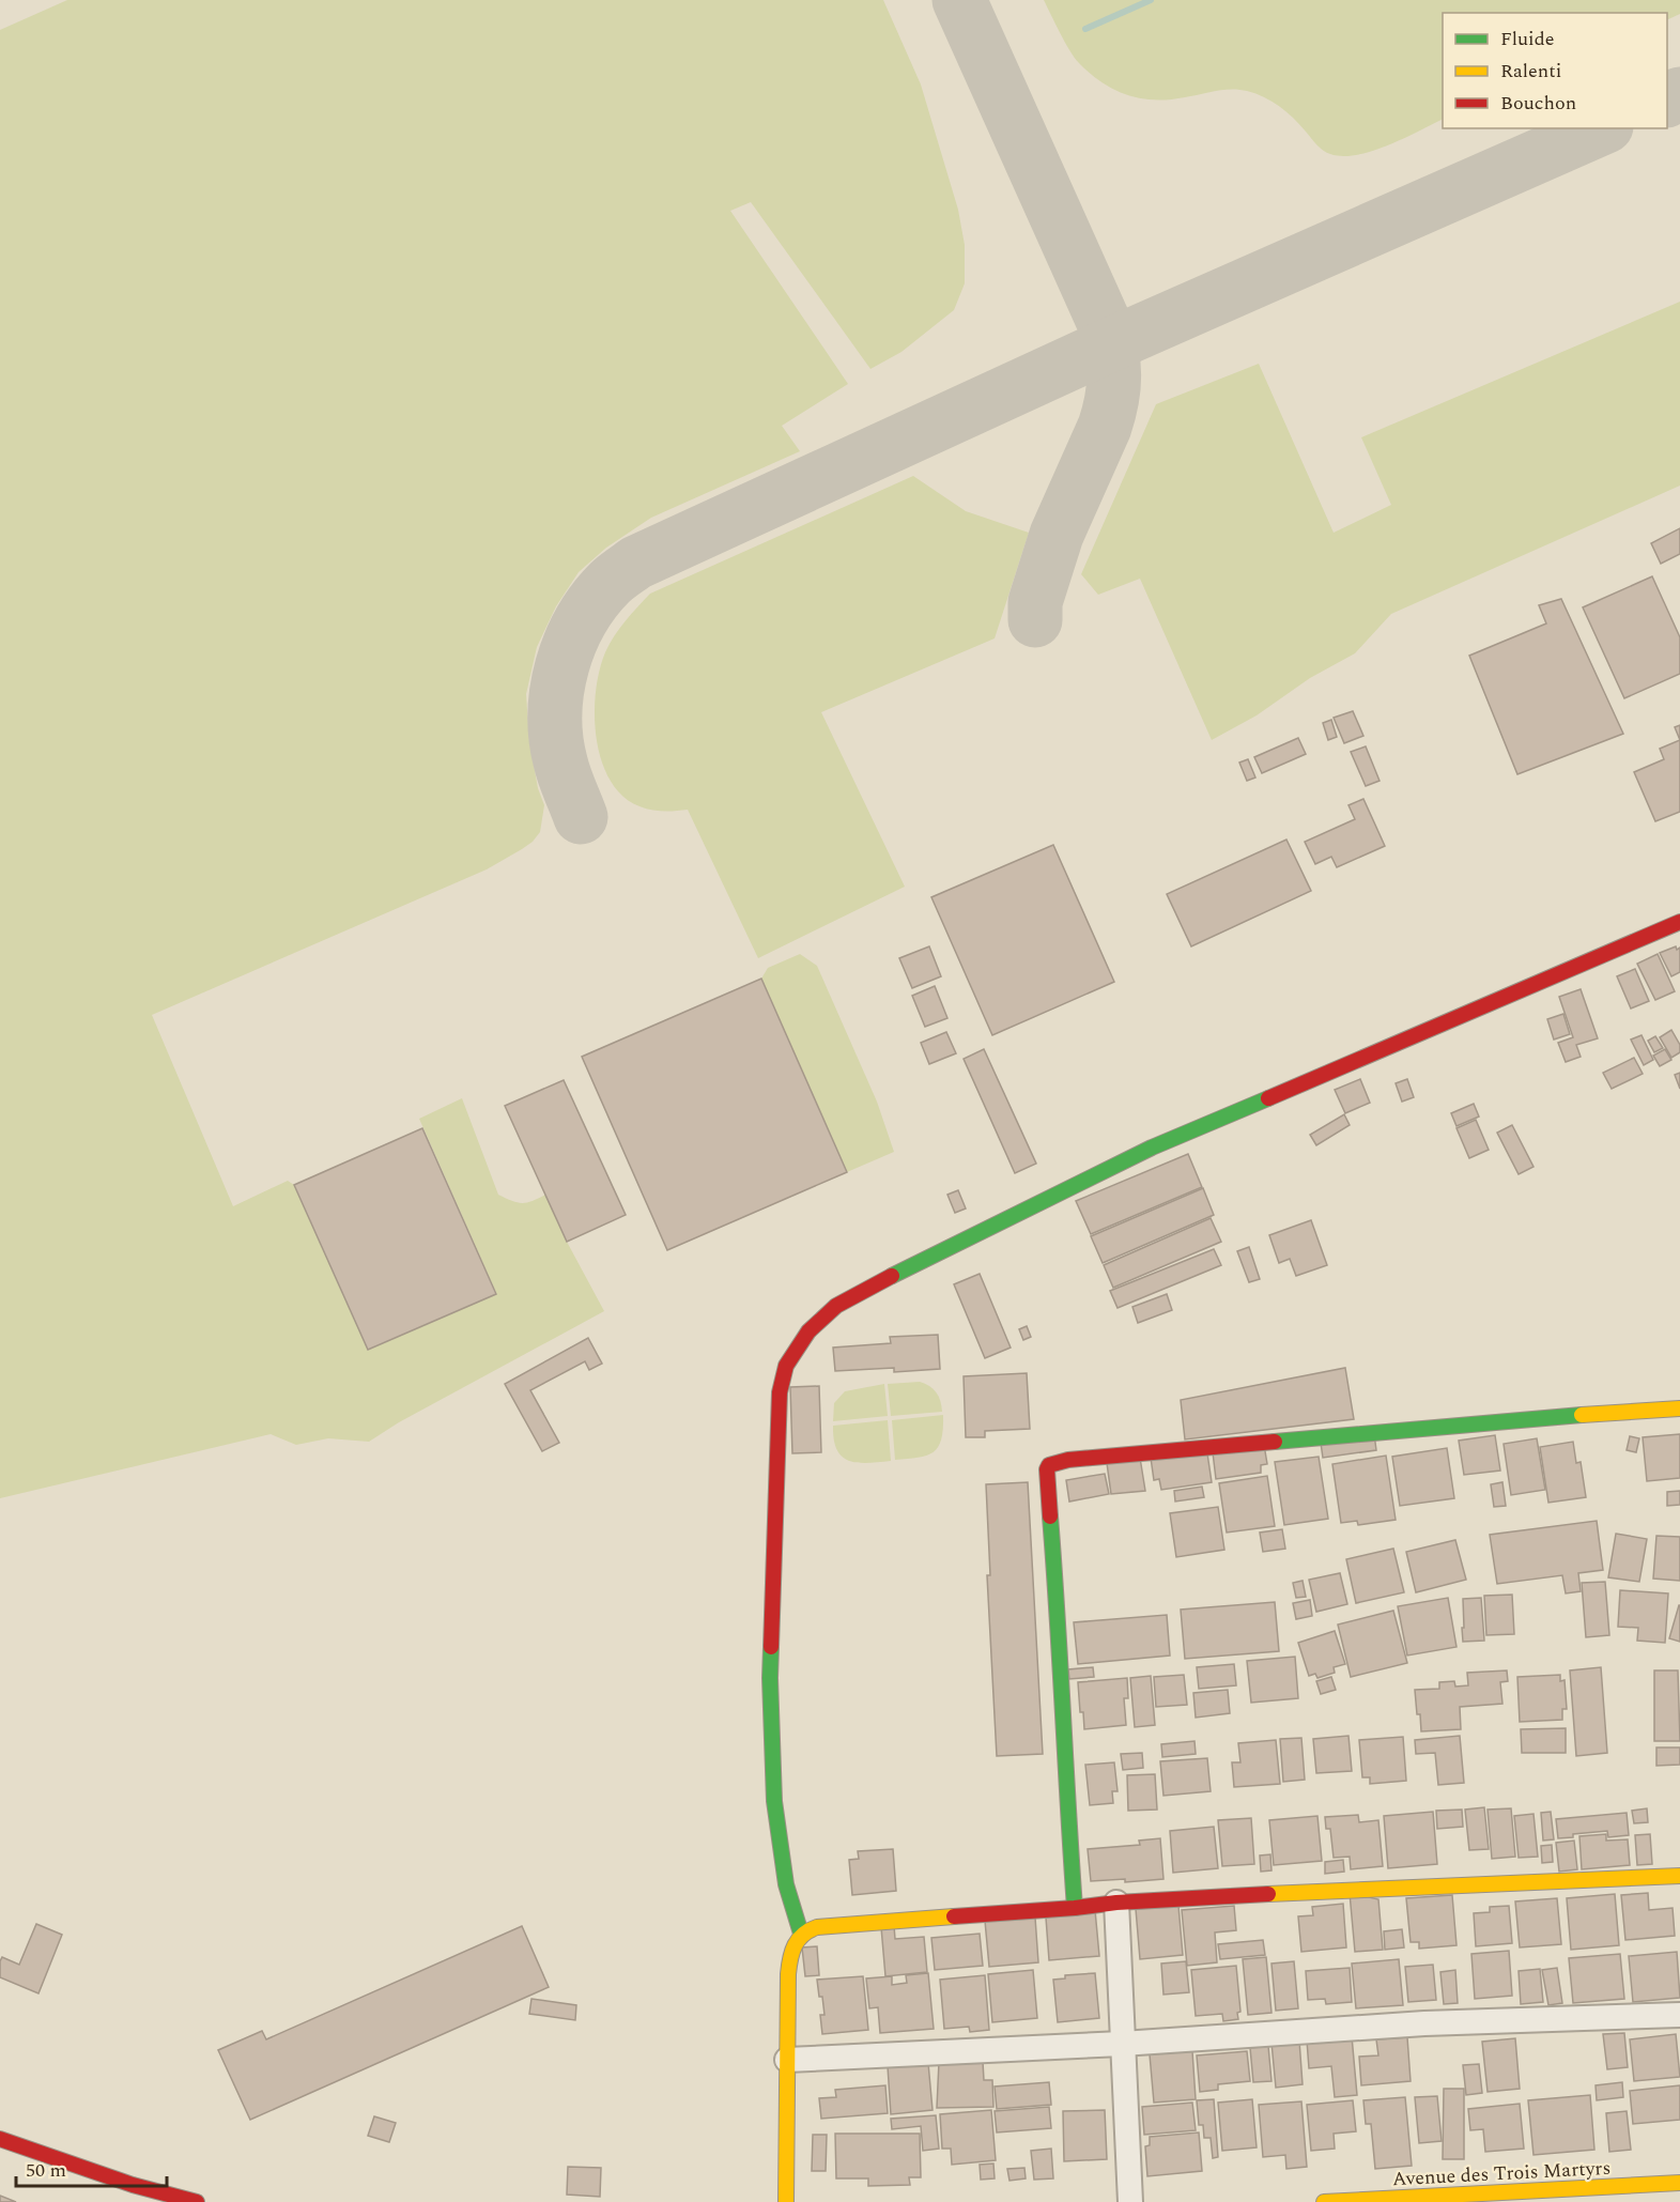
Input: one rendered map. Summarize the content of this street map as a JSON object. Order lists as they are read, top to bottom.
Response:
{
  "streets": {
    "street": ["Avenue des Trois Martyrs"]
  },
  "legend": ["Fluide", "Ralenti", "Bouchon"],
  "scale_bar": "50 m"
}
